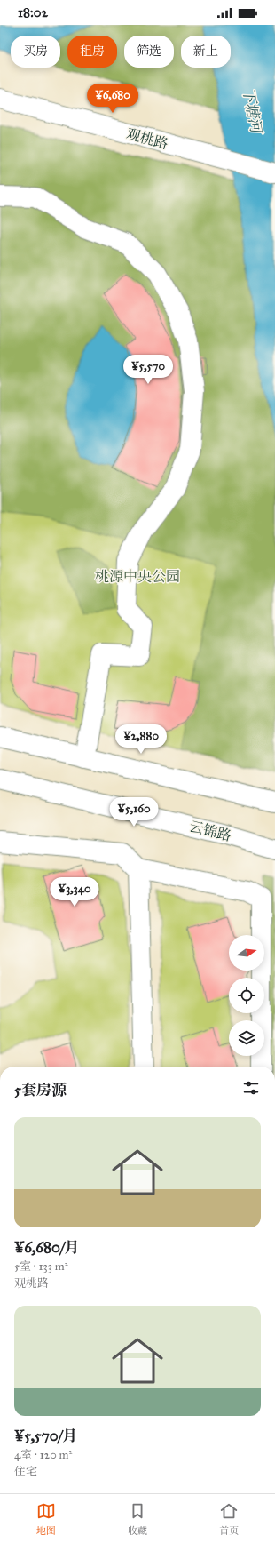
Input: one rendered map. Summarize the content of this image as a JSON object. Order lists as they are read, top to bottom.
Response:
{
  "streets": {
    "main road": ["观桃路", "云锦路"]
  },
  "water": ["下塘河"],
  "parks": ["桃源中央公园"],
  "north": "right",
  "page": {
    "status": "18:02",
    "chip": [
      "买房",
      "租房",
      "筛选",
      "新上"
    ],
    "price": [
      "¥6,680",
      "¥5,570",
      "¥2,880",
      "¥5,160",
      "¥3,340"
    ],
    "heading": "5套房源",
    "list": [
      {
        "name": "¥6,680/月",
        "note": "5室 · 133 m² · 观桃路"
      },
      {
        "name": "¥5,570/月",
        "note": "4室 · 120 m² · 住宅"
      }
    ],
    "tabs": ["地图", "收藏", "首页"]
  }
}
